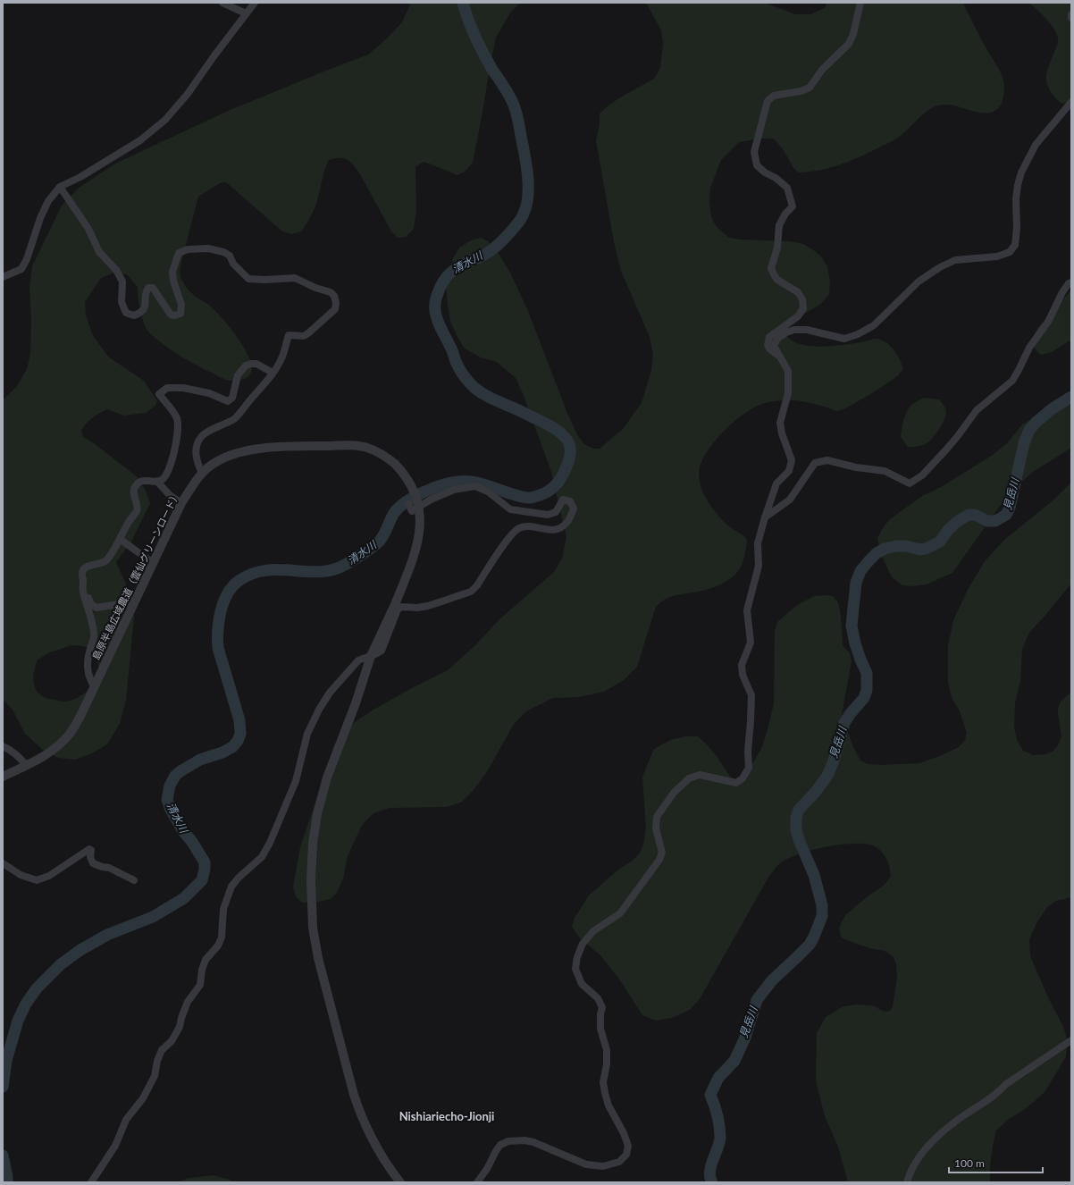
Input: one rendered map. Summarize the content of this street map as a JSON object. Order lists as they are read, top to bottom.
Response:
{
  "streets": {
    "street": ["島原半島広域農道（雲仙グリーンロード）"]
  },
  "districts": ["Nishiariecho-Jionji"],
  "water": ["清水川", "見岳川"],
  "scale_bar": "100 m"
}
